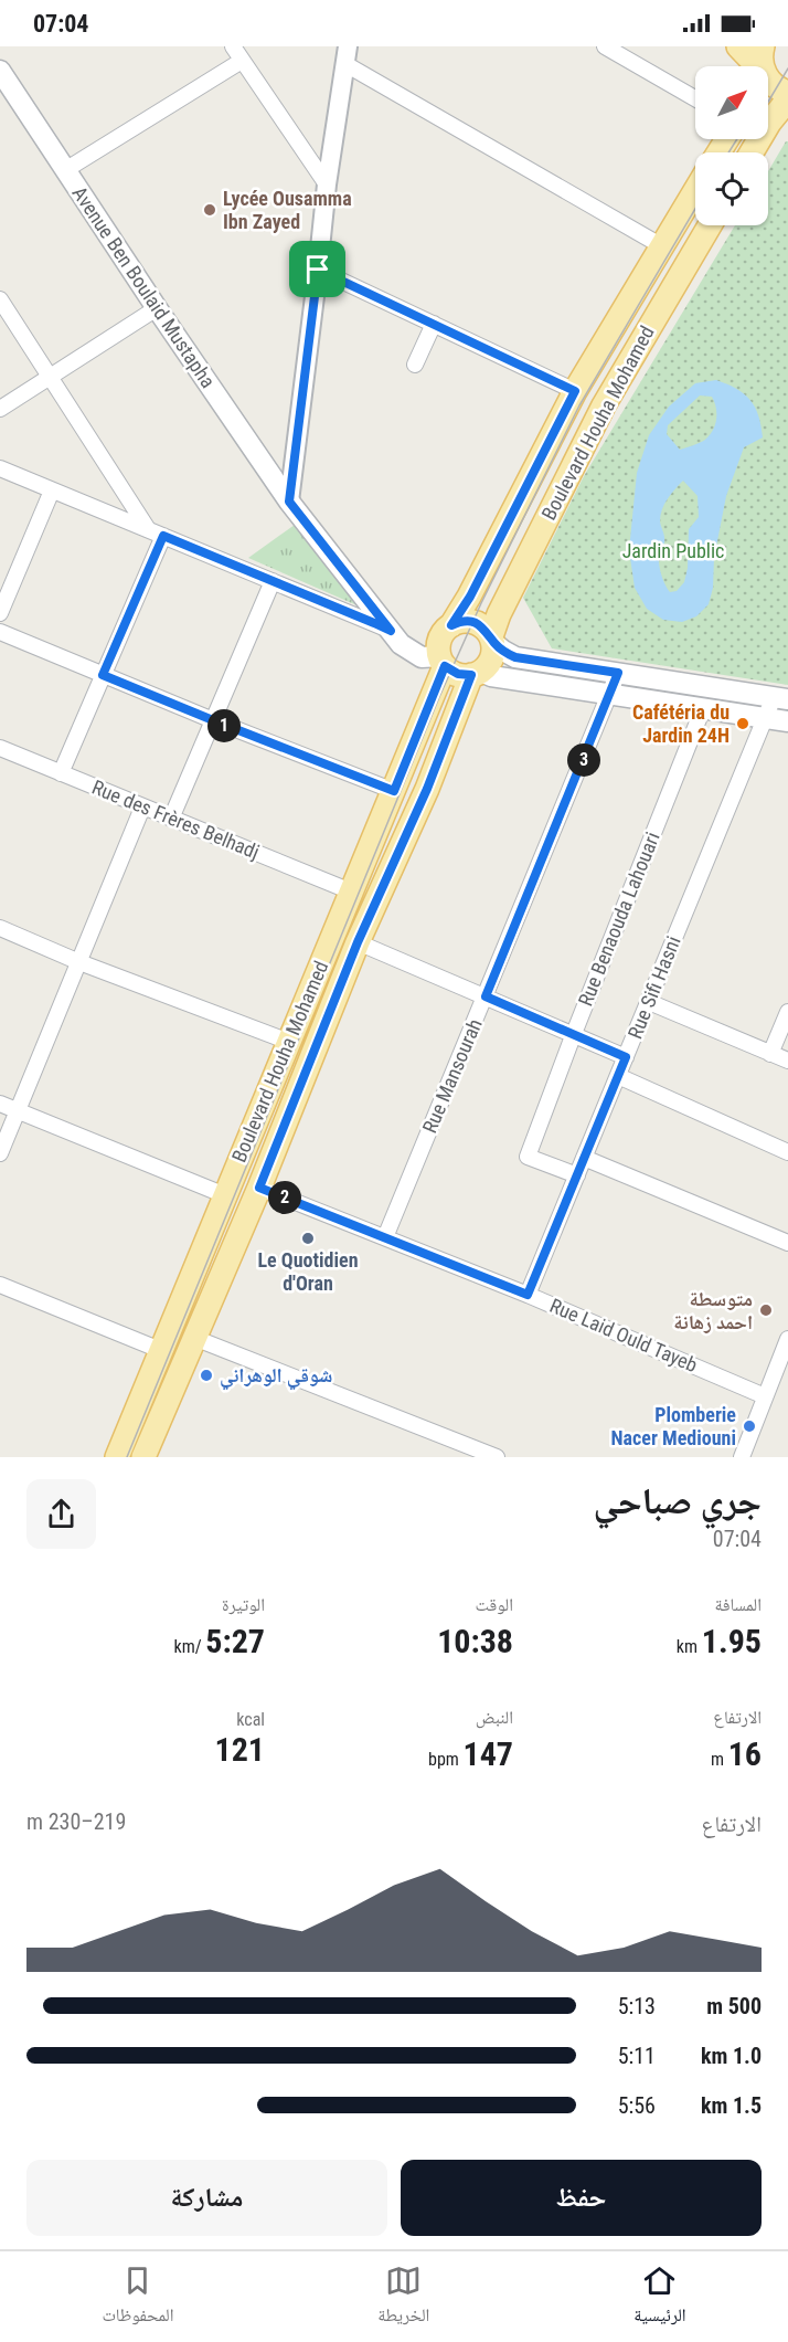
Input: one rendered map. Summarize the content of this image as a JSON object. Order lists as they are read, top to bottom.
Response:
{
  "streets": {
    "main road": ["Avenue Ben Boulaid Mustapha", "Boulevard Houha Mohamed"],
    "street": [
      "Rue des Frères Belhadj",
      "Rue Benaouda Lahouari",
      "Rue Sifi Hasni",
      "Rue Mansourah",
      "Rue Laid Ould Tayeb"
    ]
  },
  "crossings": [
    ["Avenue Ben Boulaid Mustapha", "Boulevard Houha Mohamed"],
    ["Boulevard Houha Mohamed", "Rue des Frères Belhadj"],
    ["Boulevard Houha Mohamed", "Rue Laid Ould Tayeb"],
    ["Rue Benaouda Lahouari", "Rue Sifi Hasni"],
    ["Rue Sifi Hasni", "Rue Laid Ould Tayeb"],
    ["Rue Mansourah", "Rue Laid Ould Tayeb"]
  ],
  "parks": ["Jardin Public"],
  "places": [
    "Lycée Ousamma Ibn Zayed",
    "Cafétéria du Jardin 24H",
    "Le Quotidien d'Oran",
    "متوسطة احمد زهانة",
    "شوقي الوهراني",
    "Plomberie Nacer Mediouni"
  ],
  "north": "top right",
  "page": {
    "status": "07:04",
    "pins": ["1", "3", "2"],
    "heading": ["جري صباحي", "07:04"],
    "stats": [
      ["المسافة", "1.95 km"],
      ["الوقت", "10:38"],
      ["الوتيرة", "5:27 /km"],
      ["الارتفاع", "16 m"],
      ["النبض", "147 bpm"],
      ["kcal", "121"]
    ],
    "chart": ["الارتفاع", "219–230 m"],
    "list": [
      {
        "name": "500 m",
        "note": "5:13"
      },
      {
        "name": "1.0 km",
        "note": "5:11"
      },
      {
        "name": "1.5 km",
        "note": "5:56"
      }
    ],
    "buttons": ["حفظ", "مشاركة"],
    "tabs": ["الرئيسية", "الخريطة", "المحفوظات"]
  }
}
